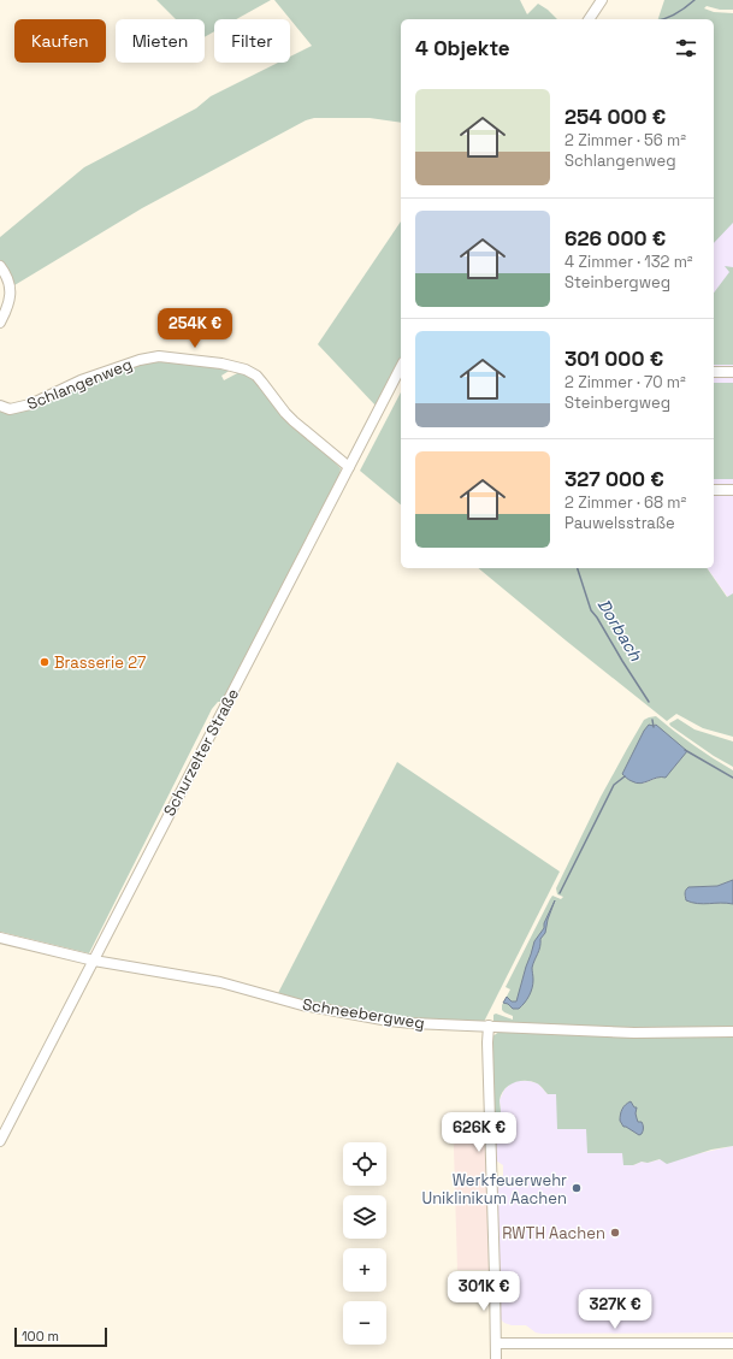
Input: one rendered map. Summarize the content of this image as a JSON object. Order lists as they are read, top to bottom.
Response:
{
  "streets": {
    "street": ["Schlangenweg", "Schurzelter Straße", "Schneebergweg"]
  },
  "crossings": [
    ["Schlangenweg", "Schurzelter Straße"],
    ["Schurzelter Straße", "Schneebergweg"]
  ],
  "water": ["Dorbach"],
  "places": ["Brasserie 27", "Werkfeuerwehr Uniklinikum Aachen", "RWTH Aachen"],
  "scale_bar": "100 m",
  "page": {
    "chip": ["Kaufen", "Mieten", "Filter"],
    "heading": "4 Objekte",
    "list": [
      {
        "name": "254 000 €",
        "note": "2 Zimmer · 56 m² · Schlangenweg"
      },
      {
        "name": "626 000 €",
        "note": "4 Zimmer · 132 m² · Steinbergweg"
      },
      {
        "name": "301 000 €",
        "note": "2 Zimmer · 70 m² · Steinbergweg"
      },
      {
        "name": "327 000 €",
        "note": "2 Zimmer · 68 m² · Pauwelsstraße"
      }
    ],
    "price": [
      "254K €",
      "626K €",
      "301K €",
      "327K €"
    ],
    "map_buttons": ["+", "−"],
    "scale": "100 m"
  }
}
